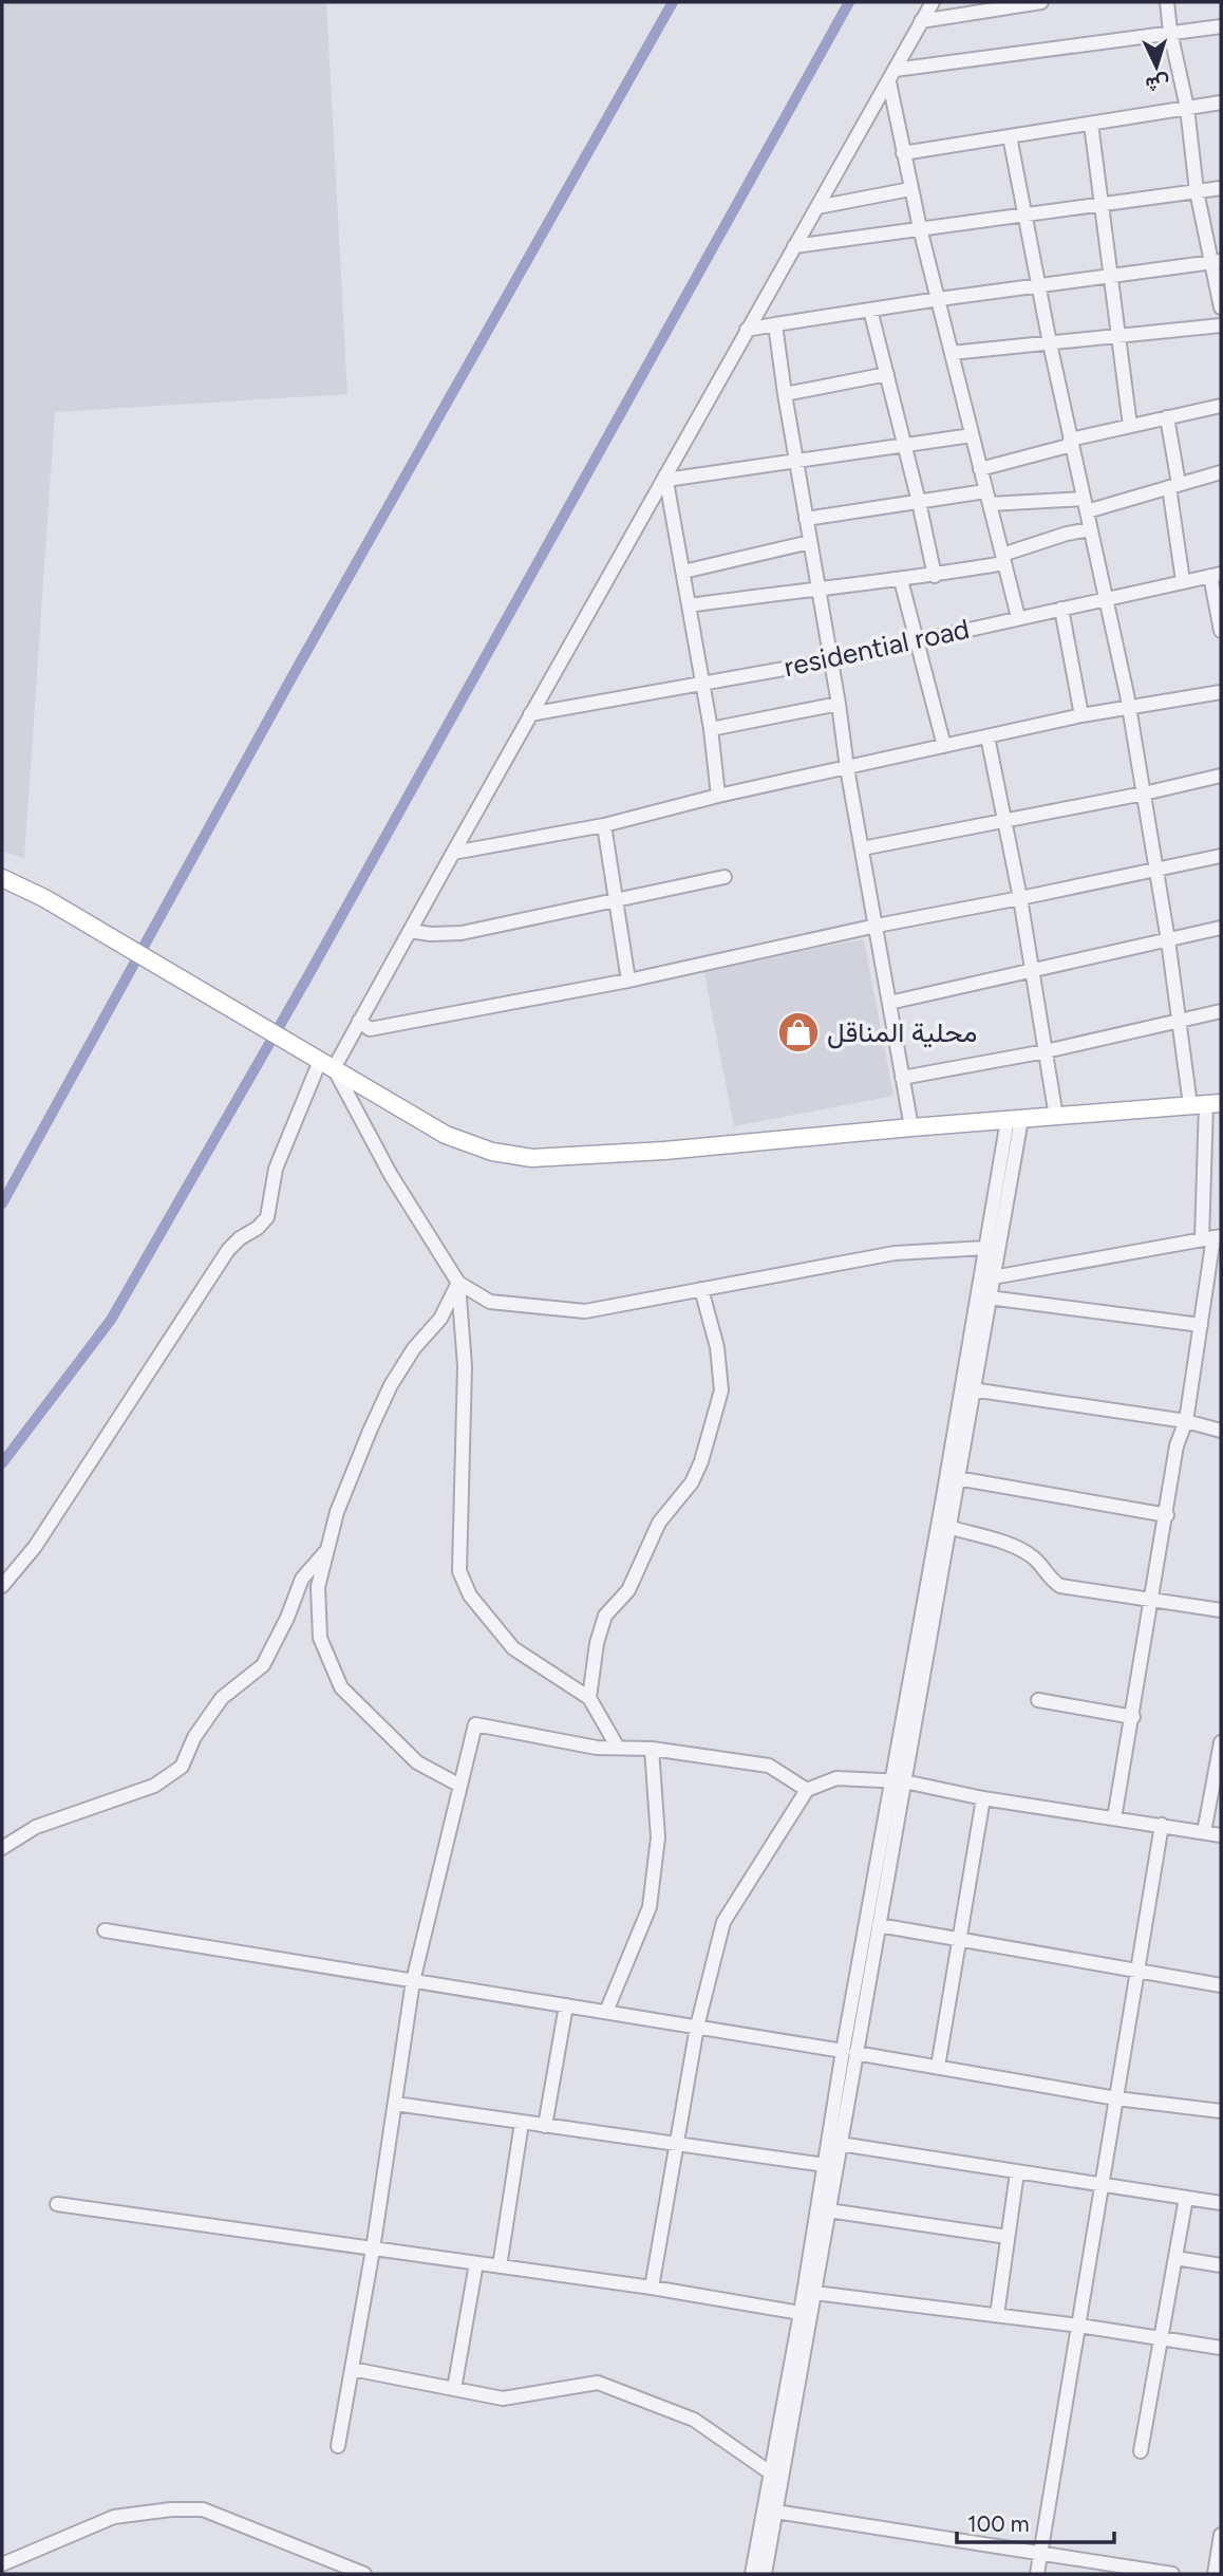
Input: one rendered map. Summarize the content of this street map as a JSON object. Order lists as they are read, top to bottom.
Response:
{
  "streets": {
    "street": ["residential road"]
  },
  "places": {
    "shop": ["محلية المناقل"]
  },
  "scale_bar": "100 m",
  "north": "bottom"
}
